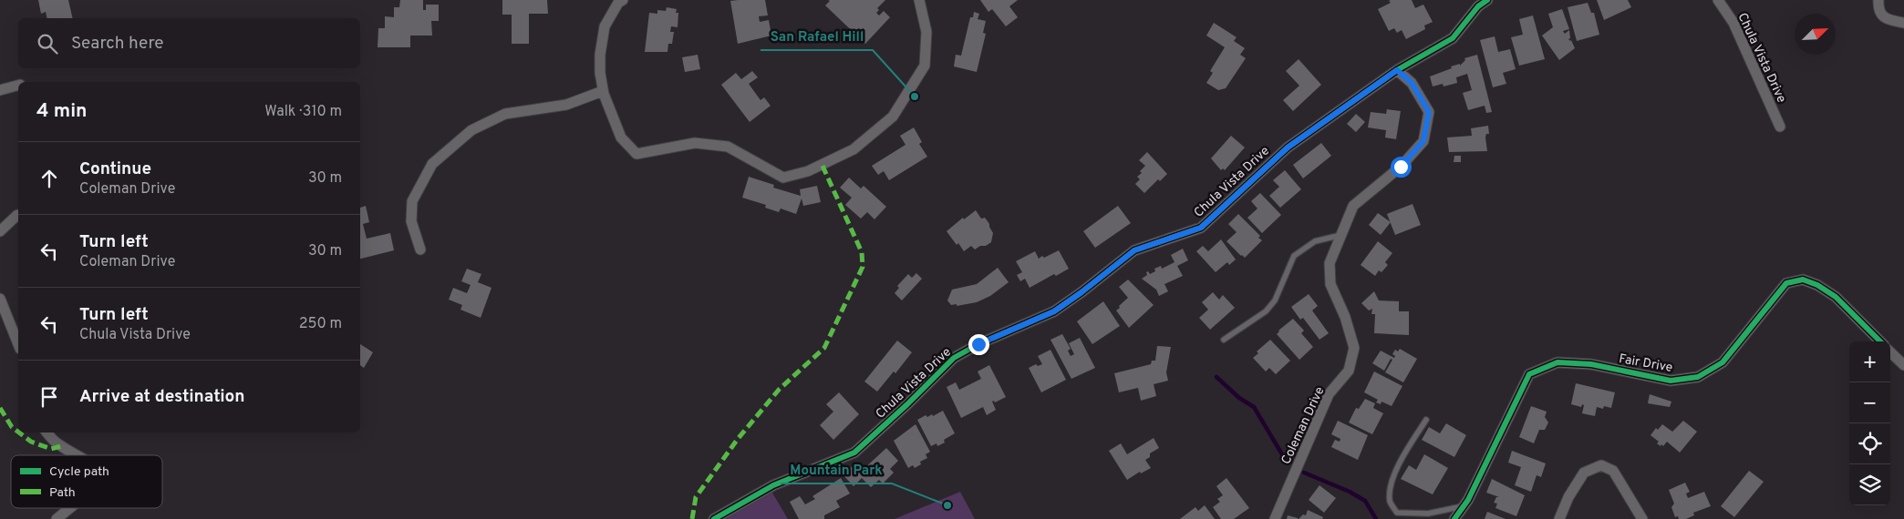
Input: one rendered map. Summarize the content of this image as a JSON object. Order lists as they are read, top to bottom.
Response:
{
  "streets": {
    "street": ["Chula Vista Drive", "Fair Drive", "Coleman Drive"]
  },
  "crossings": [
    ["Chula Vista Drive", "Coleman Drive"]
  ],
  "places": ["San Rafael Hill", "Mountain Park"],
  "legend": ["Cycle path", "Path"],
  "north": "top right",
  "page": {
    "search": "Search here",
    "heading": ["4 min", "Walk · 310 m"],
    "list": [
      ["Continue", "Coleman Drive", "30 m"],
      ["Turn left", "Coleman Drive", "30 m"],
      ["Turn left", "Chula Vista Drive", "250 m"],
      "Arrive at destination"
    ],
    "map_buttons": ["+", "−"]
  }
}
